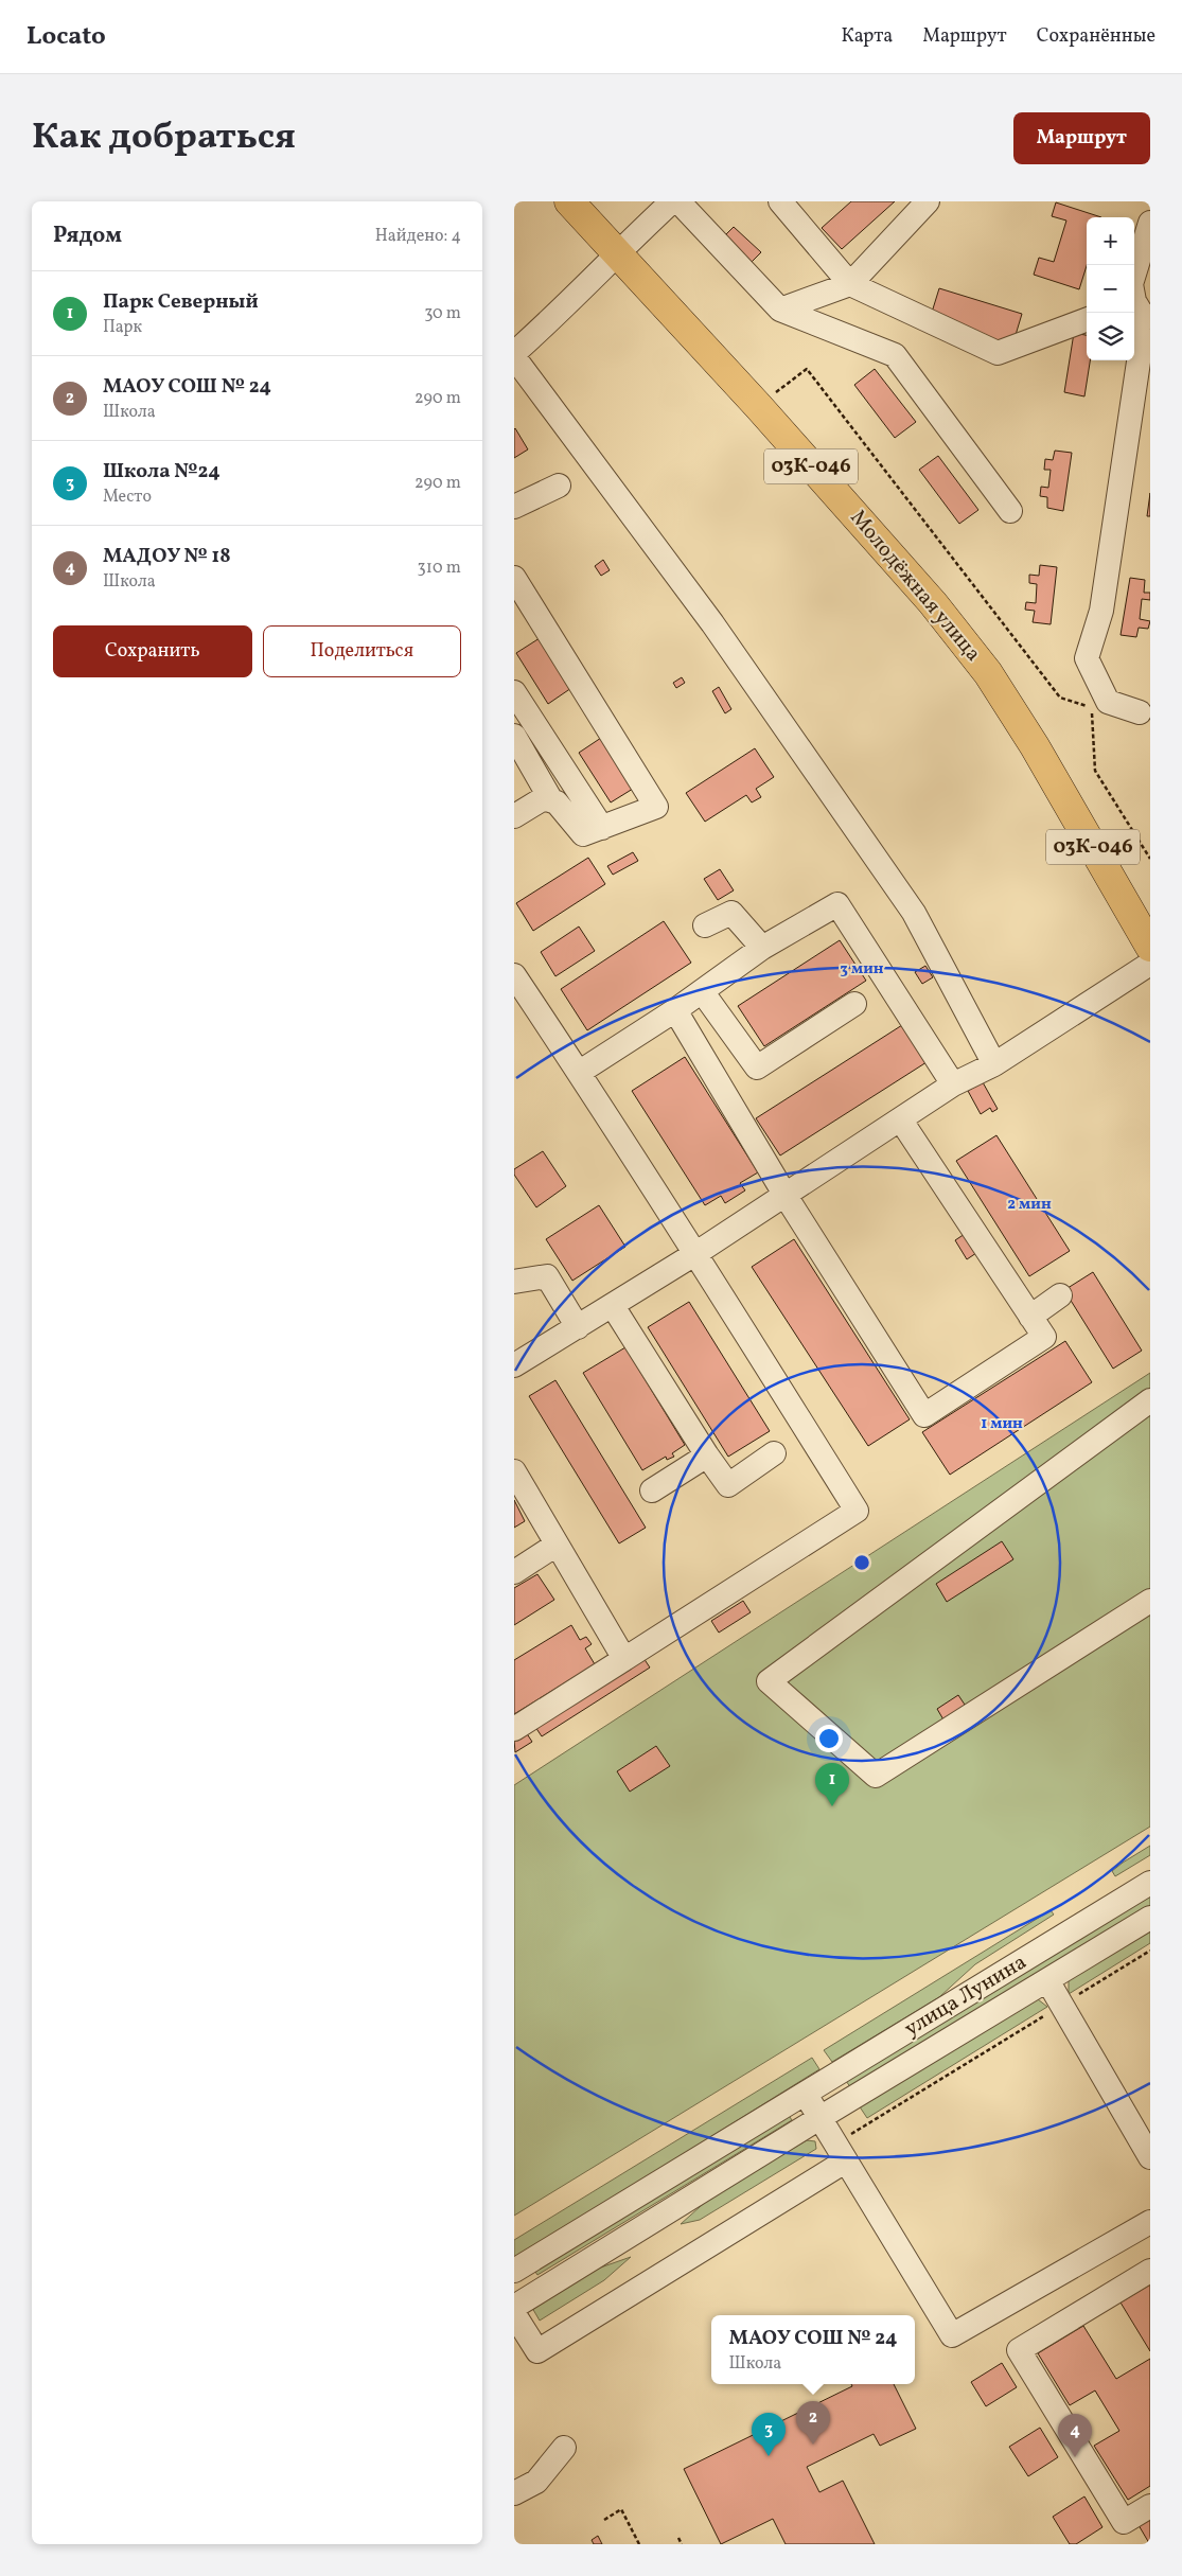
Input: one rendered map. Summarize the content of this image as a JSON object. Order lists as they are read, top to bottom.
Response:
{
  "streets": {
    "main road": ["03К-046", "Молодёжная улица"],
    "street": ["улица Лунина"]
  },
  "page": {
    "header": "Locato",
    "nav": ["Карта", "Маршрут", "Сохранённые"],
    "title": "Как добраться",
    "buttons": [
      "Маршрут",
      ["Сохранить", "Поделиться"]
    ],
    "heading": ["Рядом", "Найдено: 4"],
    "map_buttons": ["+", "−"],
    "list": [
      {
        "mark": "1",
        "name": "Парк Северный",
        "note": "Парк",
        "value": "30 m"
      },
      {
        "mark": "2",
        "name": "МАОУ СОШ № 24",
        "note": "Школа",
        "value": "290 m"
      },
      {
        "mark": "3",
        "name": "Школа №24",
        "note": "Место",
        "value": "290 m"
      },
      {
        "mark": "4",
        "name": "МАДОУ № 18",
        "note": "Школа",
        "value": "310 m"
      }
    ],
    "pins": [
      "1",
      "2",
      "3",
      "4"
    ],
    "popup": ["МАОУ СОШ № 24", "Школа"]
  },
  "rings": ["3 мин", "2 мин", "1 мин"]
}
